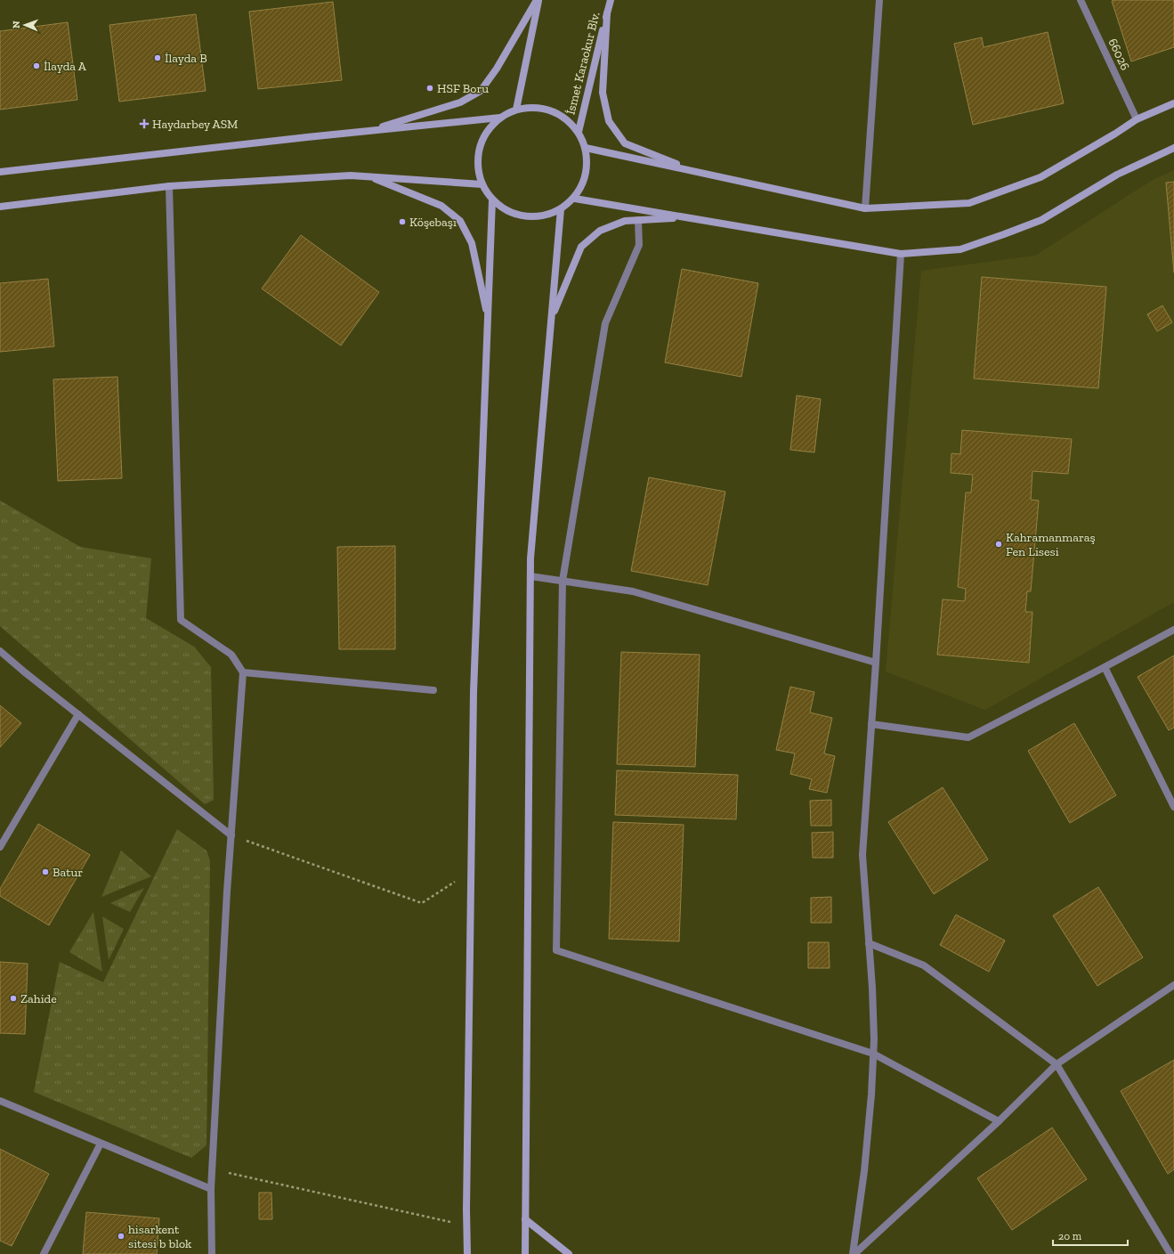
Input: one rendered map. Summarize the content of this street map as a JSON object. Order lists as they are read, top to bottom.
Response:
{
  "streets": {
    "main road": ["İsmet Karaokur Blv."],
    "street": ["66026"]
  },
  "places": {
    "other": [
      "İlayda B",
      "İlayda A",
      "HSF Boru",
      "Köşebaşı",
      "Kahramanmaraş Fen Lisesi",
      "Batur",
      "Zahide",
      "hisarkent sitesi b blok"
    ],
    "health": ["Haydarbey ASM"]
  },
  "scale_bar": "20 m",
  "north": "left"
}
